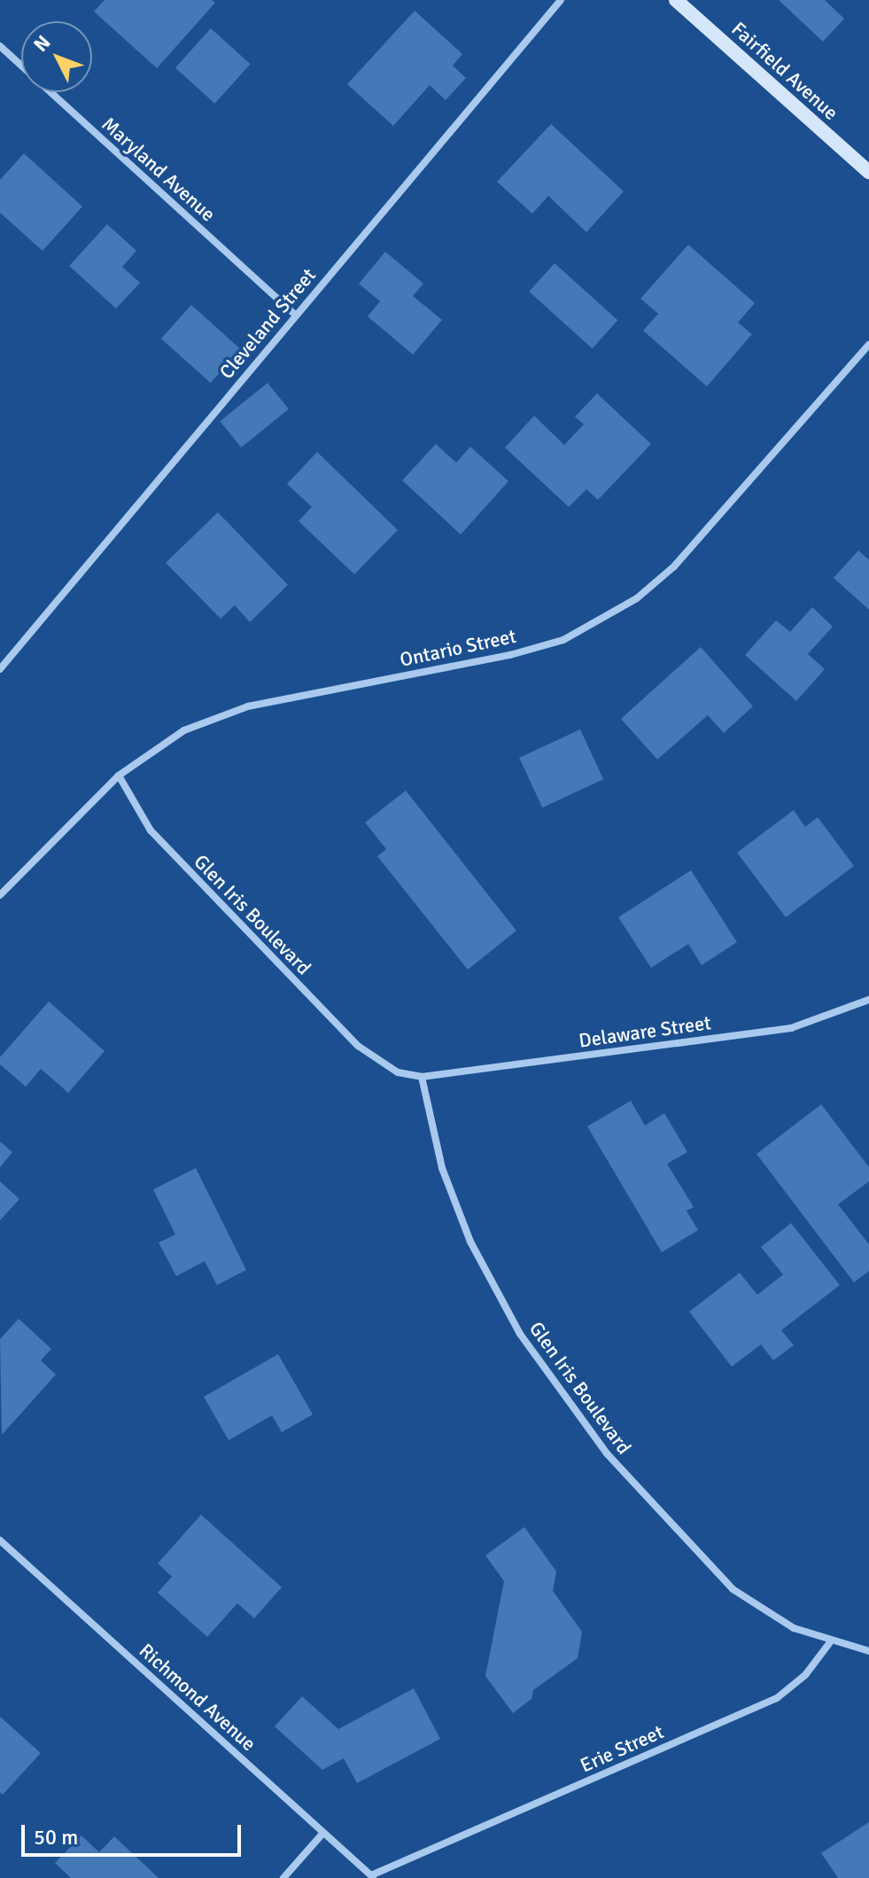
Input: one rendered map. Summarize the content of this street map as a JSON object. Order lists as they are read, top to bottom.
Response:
{
  "streets": {
    "street": [
      "Fairfield Avenue",
      "Maryland Avenue",
      "Cleveland Street",
      "Ontario Street",
      "Glen Iris Boulevard",
      "Delaware Street",
      "Richmond Avenue",
      "Erie Street"
    ]
  },
  "crossings": [
    ["Maryland Avenue", "Cleveland Street"],
    ["Ontario Street", "Glen Iris Boulevard"],
    ["Glen Iris Boulevard", "Delaware Street"],
    ["Glen Iris Boulevard", "Erie Street"],
    ["Richmond Avenue", "Erie Street"]
  ],
  "scale_bar": "50 m",
  "north": "top left"
}
